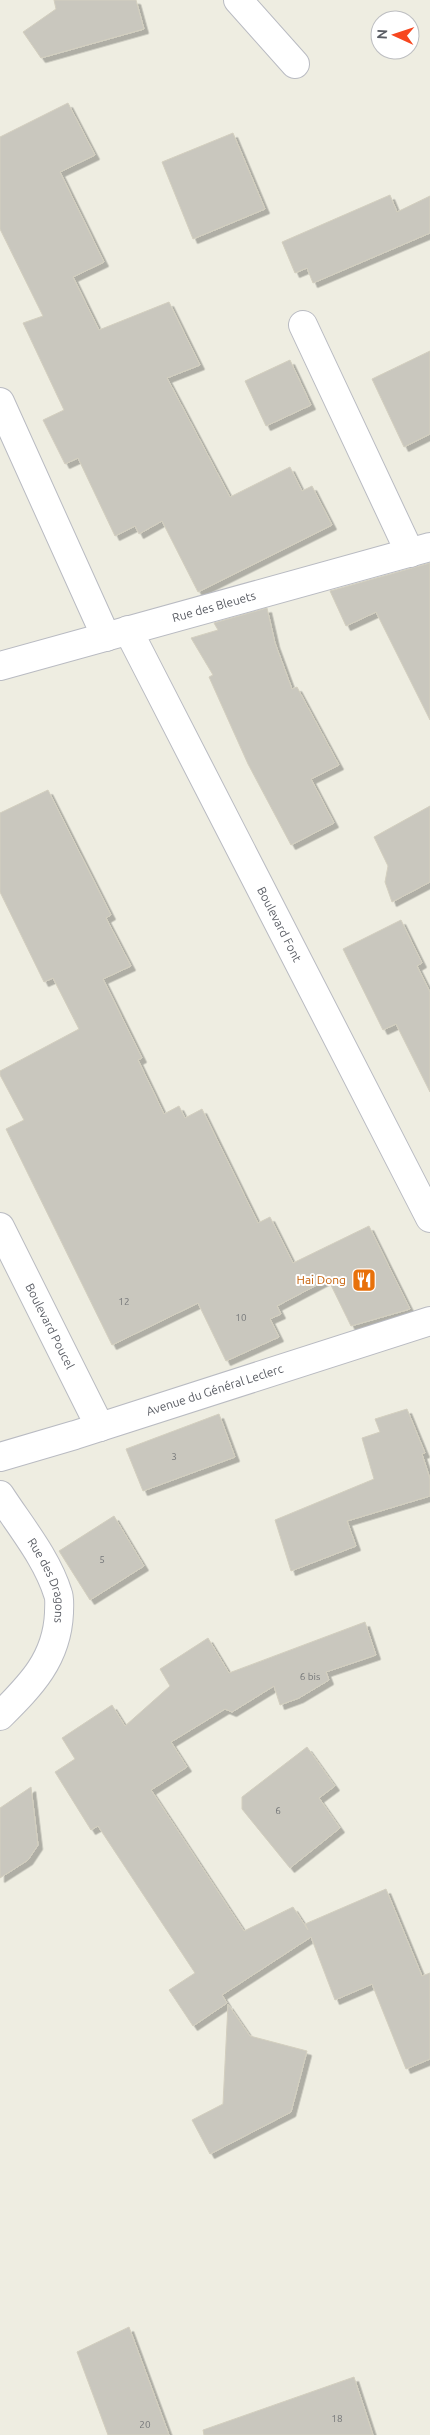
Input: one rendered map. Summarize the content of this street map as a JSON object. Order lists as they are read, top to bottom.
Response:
{
  "streets": {
    "street": [
      "Rue des Bleuets",
      "Boulevard Font",
      "Boulevard Poucel",
      "Avenue du Général Leclerc",
      "Rue des Dragons"
    ]
  },
  "crossings": [
    ["Rue des Bleuets", "Boulevard Font"],
    ["Boulevard Poucel", "Avenue du Général Leclerc"]
  ],
  "places": {
    "restaurant": ["Hai Dong"]
  },
  "house_numbers": [
    "12",
    "10",
    "3",
    "5",
    "6 bis",
    "6",
    "18",
    "20"
  ],
  "north": "left"
}
